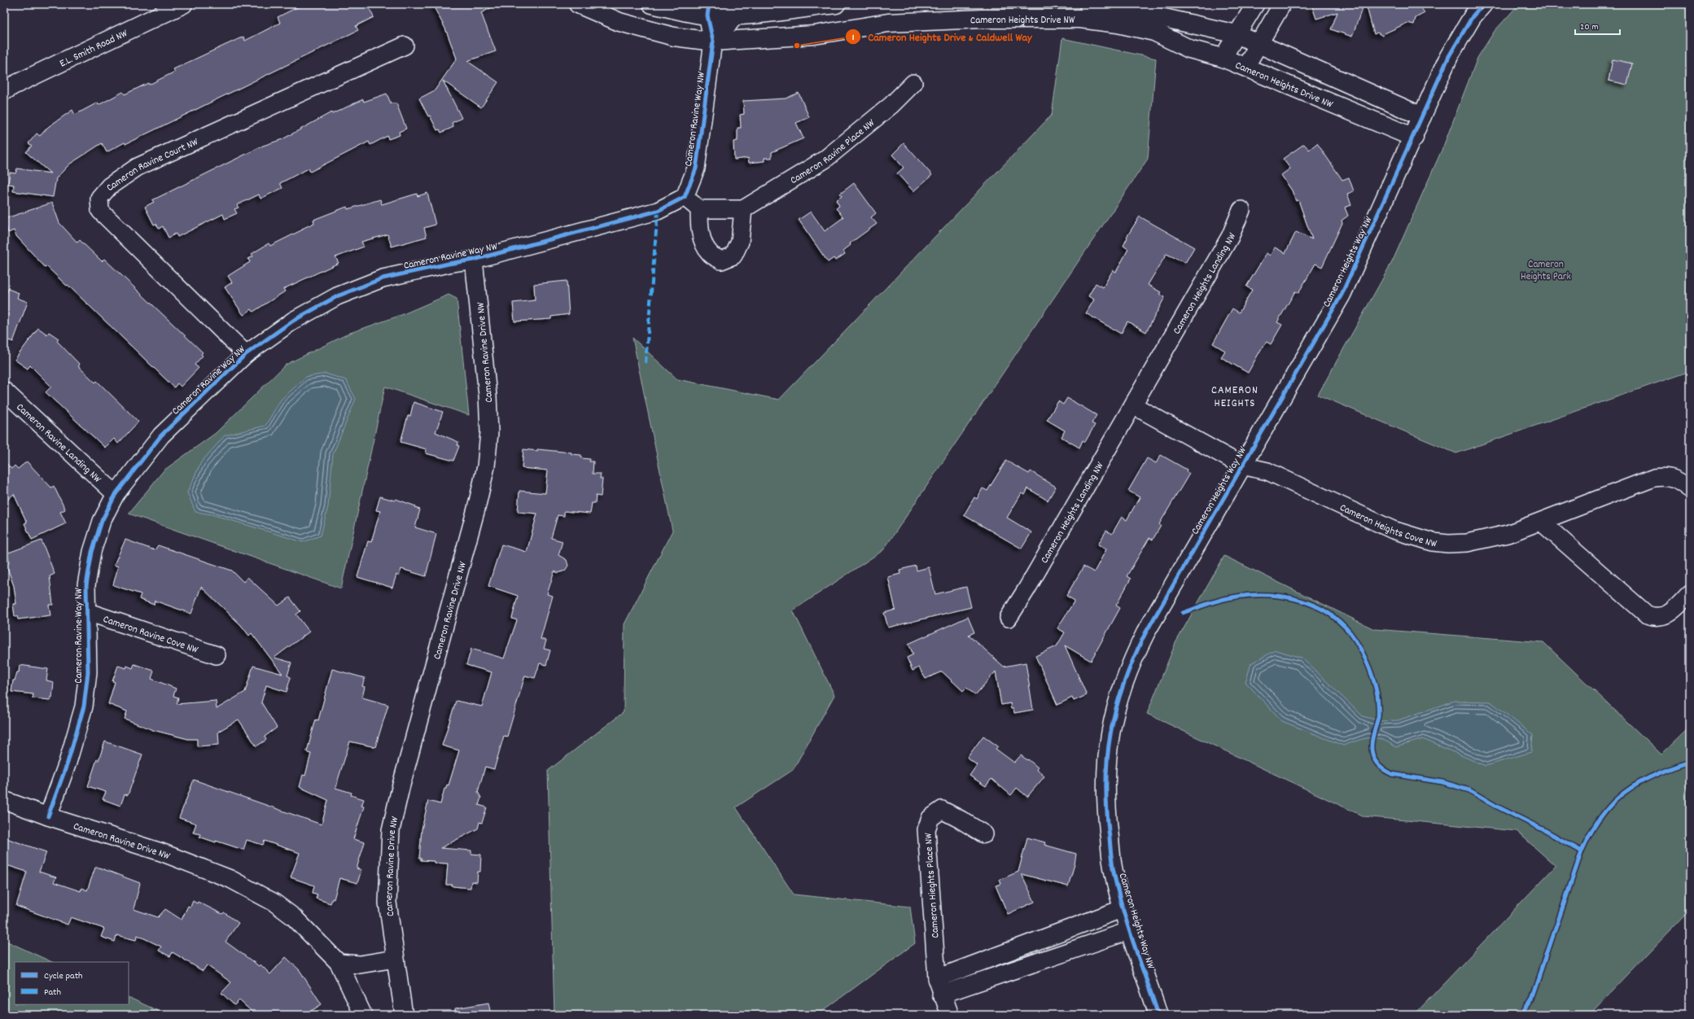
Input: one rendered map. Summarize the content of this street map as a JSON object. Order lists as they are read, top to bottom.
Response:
{
  "streets": {
    "street": [
      "Cameron Heights Drive NW",
      "E.L. Smith Road NW",
      "Cameron Ravine Way NW",
      "Cameron Ravine Place NW",
      "Cameron Ravine Court NW",
      "Cameron Heights Way NW",
      "Cameron Heights Landing NW",
      "Cameron Ravine Drive NW",
      "Cameron Ravine Landing NW",
      "Cameron Heights Cove NW",
      "Cameron Ravine Cove NW",
      "Cameron Hieghts Place NW"
    ]
  },
  "crossings": [
    ["Cameron Heights Drive NW", "Cameron Ravine Way NW"],
    ["Cameron Heights Drive NW", "Cameron Heights Way NW"],
    ["Cameron Ravine Way NW", "Cameron Ravine Court NW"],
    ["Cameron Ravine Way NW", "Cameron Ravine Drive NW"],
    ["Cameron Ravine Way NW", "Cameron Ravine Landing NW"],
    ["Cameron Ravine Way NW", "Cameron Ravine Cove NW"],
    ["Cameron Heights Way NW", "Cameron Heights Cove NW"]
  ],
  "districts": ["CAMERON HEIGHTS"],
  "parks": ["Cameron Heights Park"],
  "places": ["Cameron Heights Drive & Caldwell Way"],
  "legend": ["Cycle path", "Path"],
  "scale_bar": "20 m"
}
